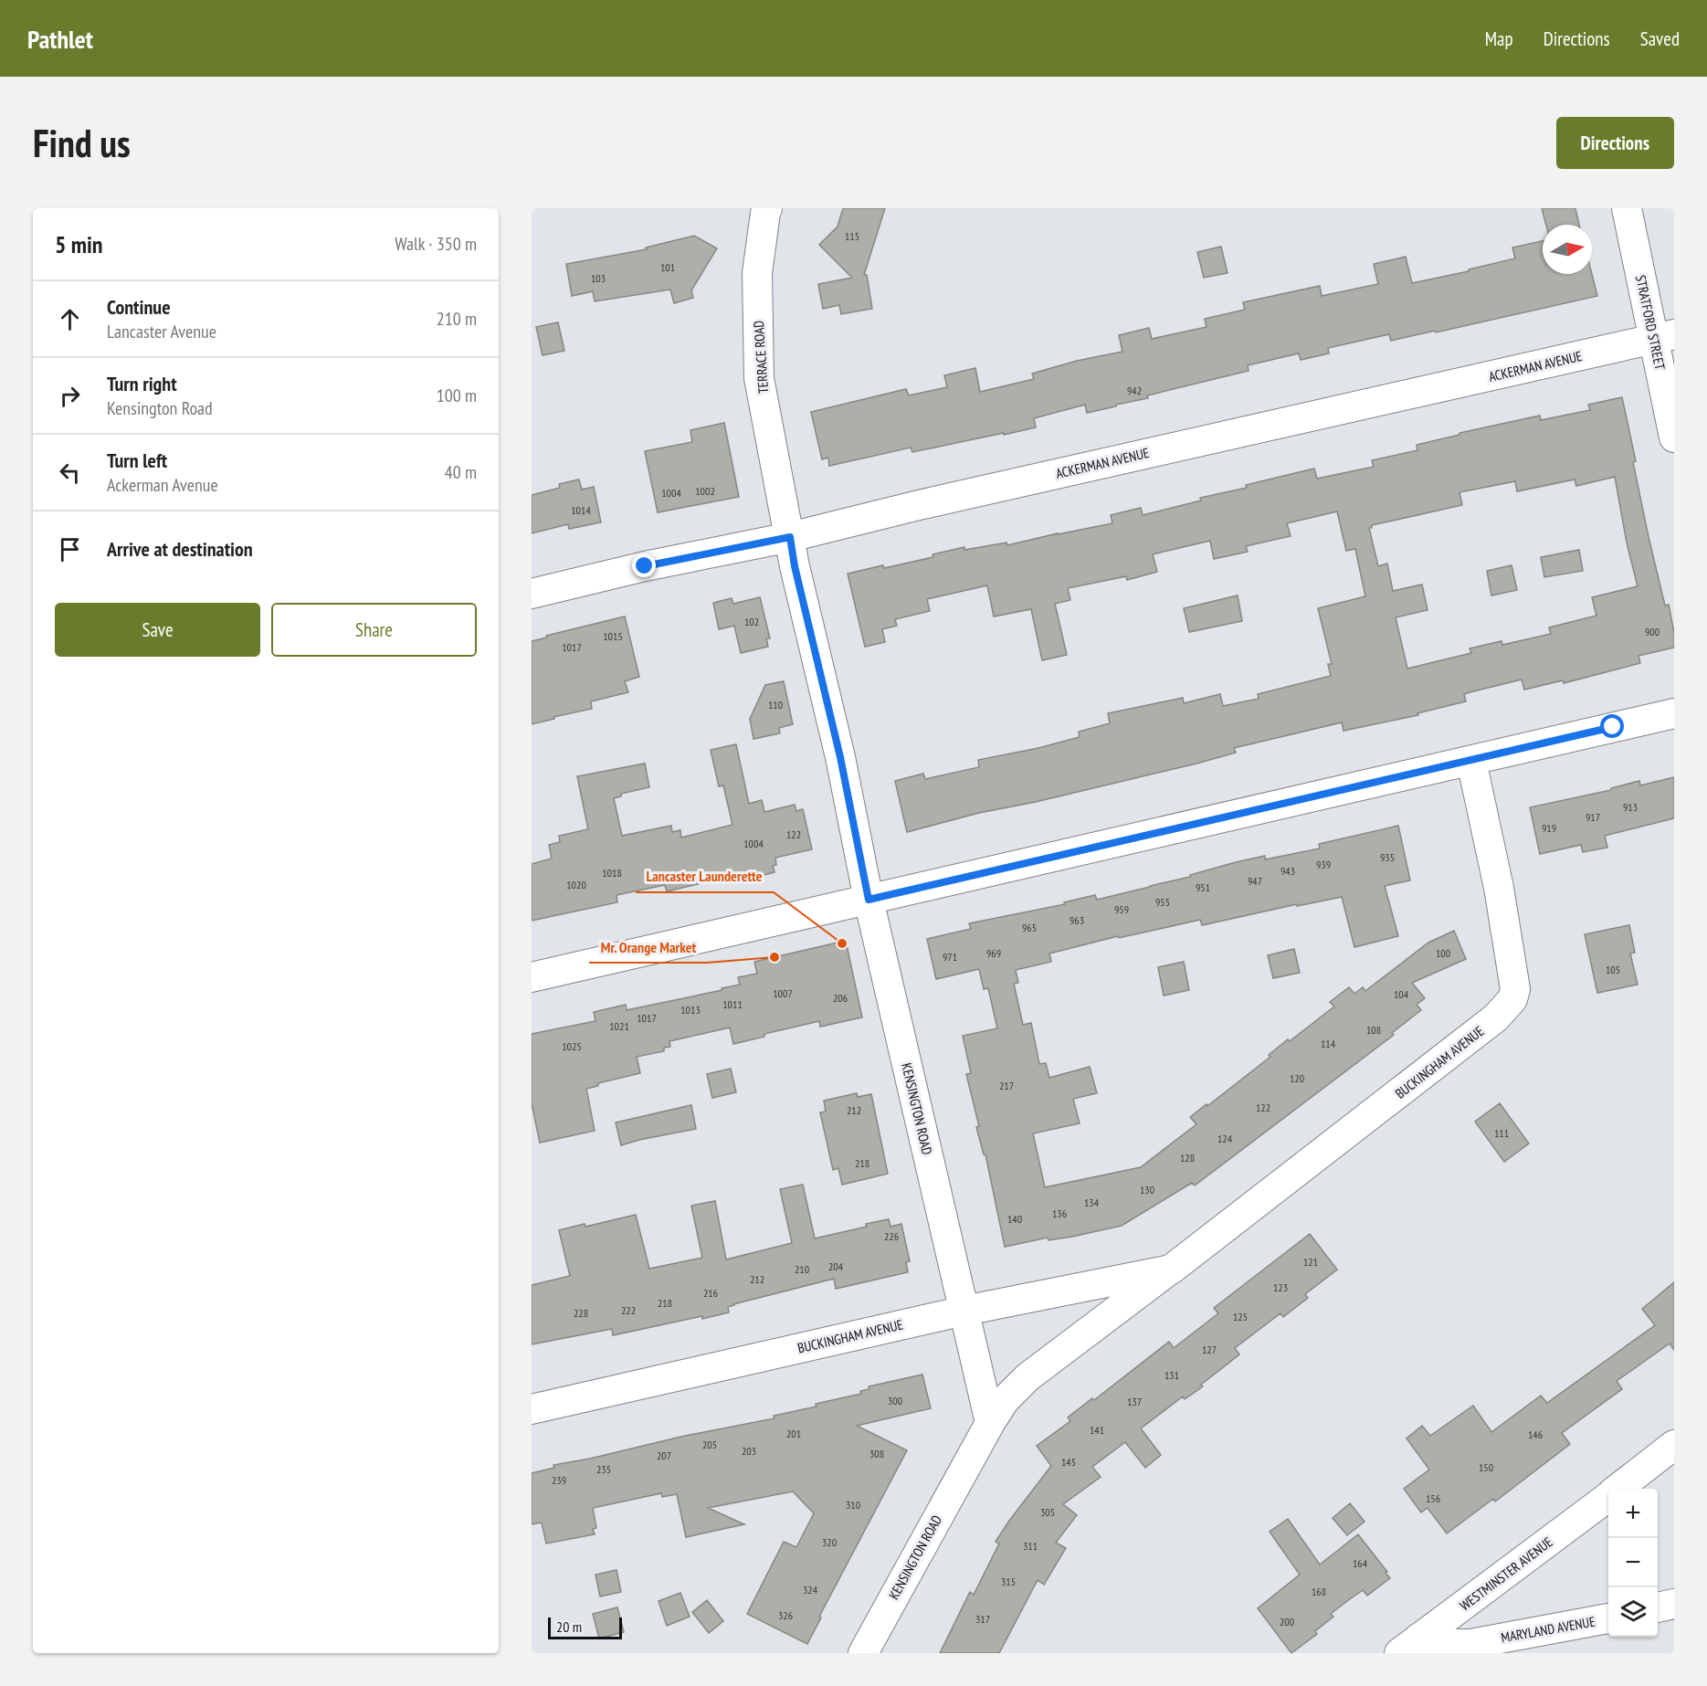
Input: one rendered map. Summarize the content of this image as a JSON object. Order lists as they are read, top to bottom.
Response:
{
  "streets": {
    "street": [
      "STRATFORD STREET",
      "TERRACE ROAD",
      "ACKERMAN AVENUE",
      "BUCKINGHAM AVENUE",
      "KENSINGTON ROAD",
      "WESTMINSTER AVENUE",
      "MARYLAND AVENUE"
    ]
  },
  "crossings": [
    ["STRATFORD STREET", "ACKERMAN AVENUE"],
    ["TERRACE ROAD", "ACKERMAN AVENUE"],
    ["TERRACE ROAD", "KENSINGTON ROAD"],
    ["ACKERMAN AVENUE", "KENSINGTON ROAD"],
    ["BUCKINGHAM AVENUE", "KENSINGTON ROAD"],
    ["WESTMINSTER AVENUE", "MARYLAND AVENUE"]
  ],
  "places": ["Lancaster Launderette", "Mr. Orange Market"],
  "house_numbers": [
    "115",
    "101",
    "103",
    "942",
    "1002",
    "1004",
    "1014",
    "102",
    "900",
    "1015",
    "1017",
    "110",
    "913",
    "917",
    "919",
    "122",
    "1004",
    "935",
    "939",
    "943",
    "1018",
    "947",
    "1020",
    "951",
    "955",
    "959",
    "963",
    "965",
    "969",
    "100",
    "971",
    "105",
    "1007",
    "104",
    "206",
    "1011",
    "1013",
    "1017",
    "1021",
    "108",
    "114",
    "1025",
    "120",
    "217",
    "122",
    "212",
    "111",
    "124",
    "128",
    "218",
    "130",
    "134",
    "136",
    "140",
    "226",
    "121",
    "204",
    "210",
    "212",
    "123",
    "216",
    "218",
    "222",
    "228",
    "125",
    "127",
    "131",
    "300",
    "137",
    "141",
    "201",
    "146",
    "205",
    "203",
    "308",
    "207",
    "145",
    "150",
    "235",
    "239",
    "156",
    "310",
    "305",
    "320",
    "311",
    "164",
    "315",
    "324",
    "168",
    "326",
    "317",
    "200"
  ],
  "scale_bar": "20 m",
  "north": "right",
  "page": {
    "header": "Pathlet",
    "nav": ["Map", "Directions", "Saved"],
    "buttons": [
      "Directions",
      ["Save", "Share"]
    ],
    "title": "Find us",
    "heading": ["5 min", "Walk · 350 m"],
    "list": [
      ["Continue", "Lancaster Avenue", "210 m"],
      ["Turn right", "Kensington Road", "100 m"],
      ["Turn left", "Ackerman Avenue", "40 m"],
      "Arrive at destination"
    ],
    "map_buttons": ["+", "−"],
    "scale": "20 m"
  }
}
